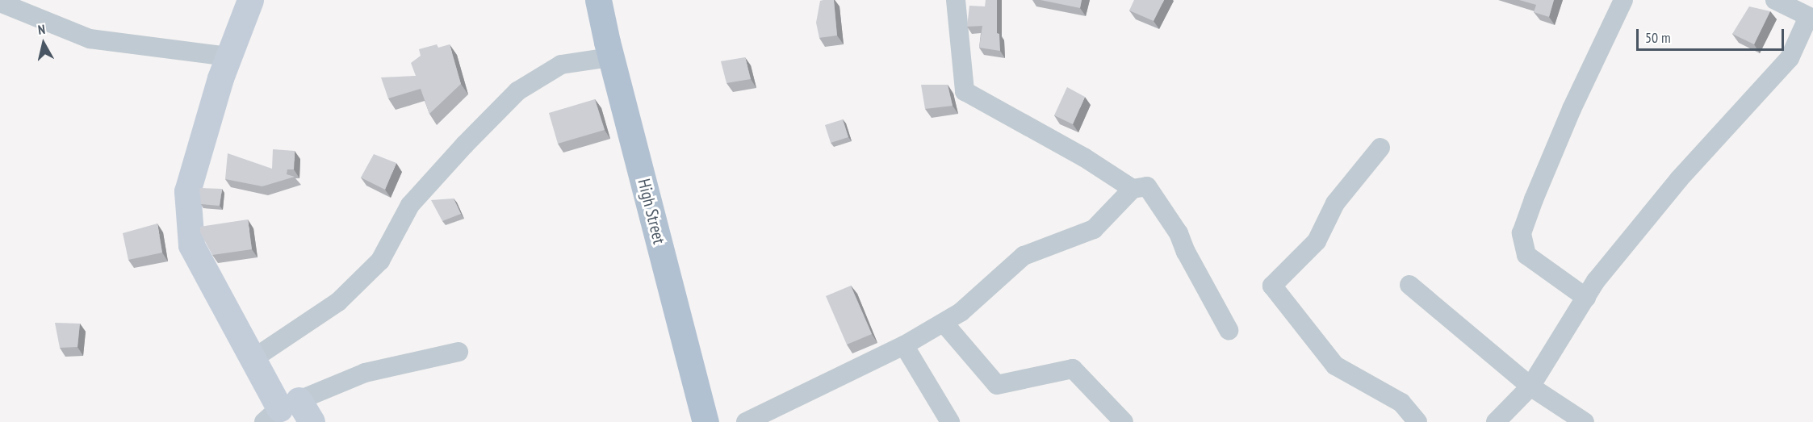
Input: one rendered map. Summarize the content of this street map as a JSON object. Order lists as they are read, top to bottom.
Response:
{
  "streets": {
    "main road": ["High Street"]
  },
  "scale_bar": "50 m",
  "north": "top"
}
